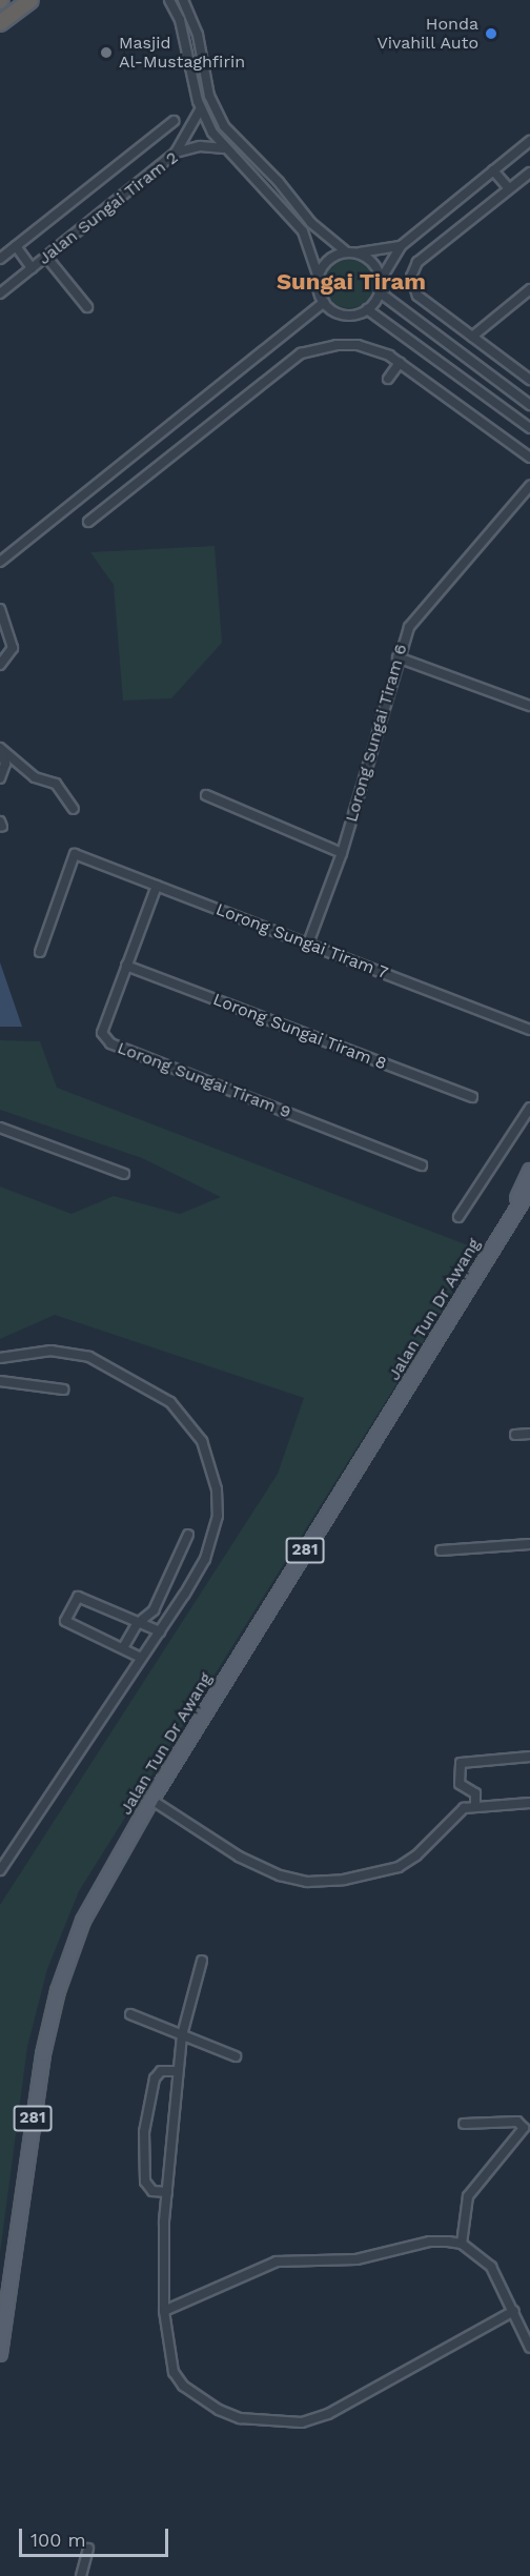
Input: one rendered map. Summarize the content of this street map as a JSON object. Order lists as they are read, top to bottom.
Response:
{
  "streets": {
    "main road": ["Jalan Tun Dr Awang", "281"],
    "street": [
      "Jalan Sungai Tiram 2",
      "Lorong Sungai Tiram 6",
      "Lorong Sungai Tiram 7",
      "Lorong Sungai Tiram 8",
      "Lorong Sungai Tiram 9"
    ]
  },
  "crossings": [
    ["Lorong Sungai Tiram 6", "Lorong Sungai Tiram 7"],
    ["Lorong Sungai Tiram 7", "Lorong Sungai Tiram 9"],
    ["Lorong Sungai Tiram 8", "Lorong Sungai Tiram 9"]
  ],
  "districts": ["Sungai Tiram"],
  "places": ["Honda Vivahill Auto", "Masjid Al-Mustaghfirin"],
  "scale_bar": "100 m"
}
